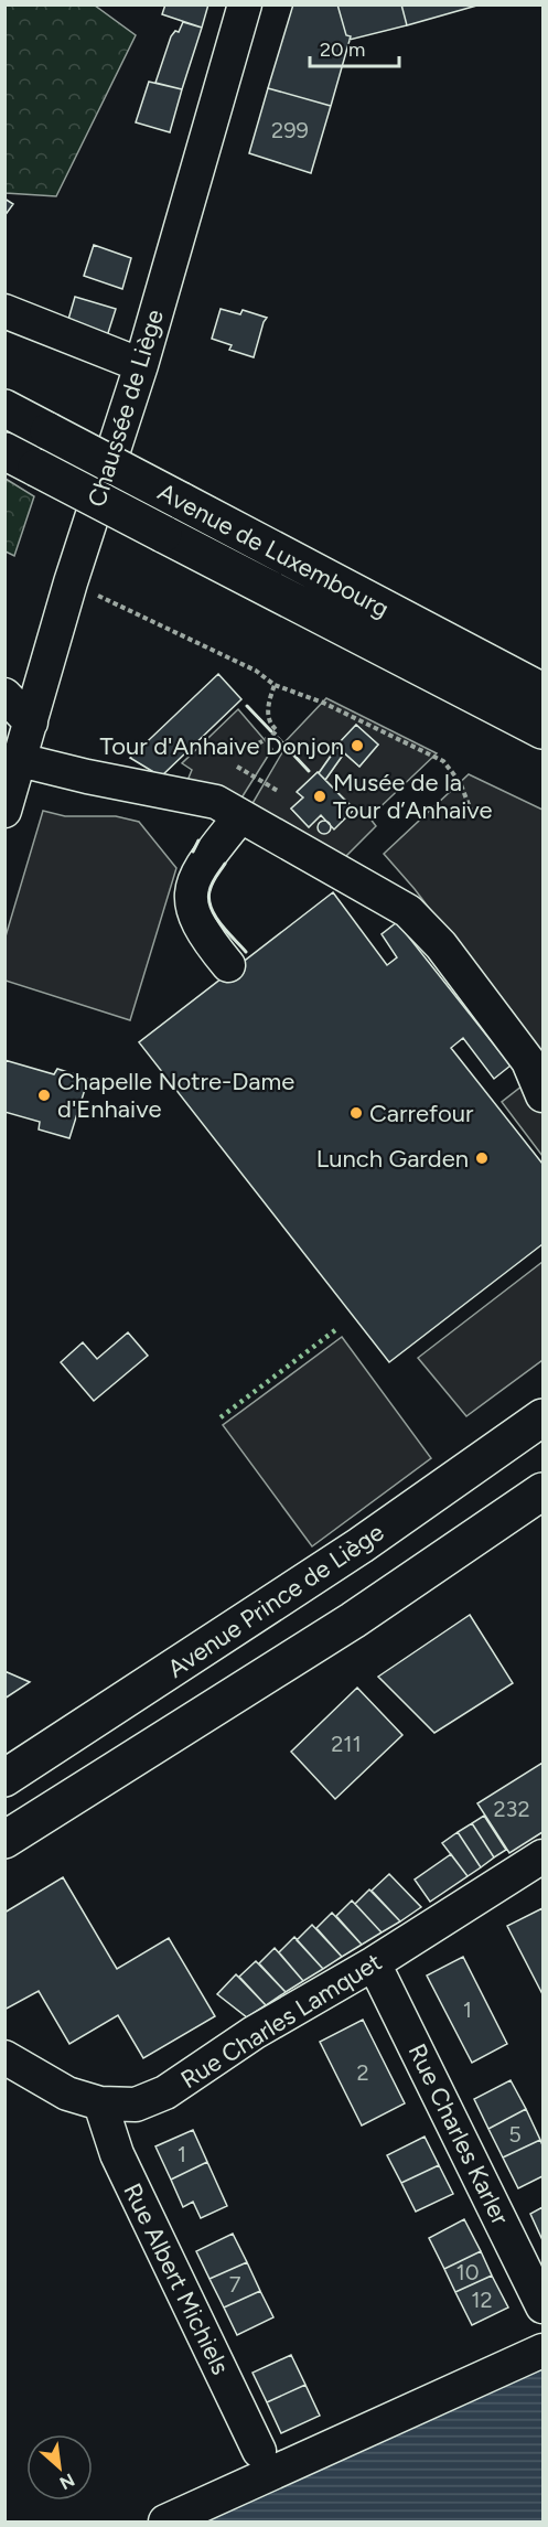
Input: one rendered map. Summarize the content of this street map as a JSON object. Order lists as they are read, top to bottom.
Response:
{
  "streets": {
    "main road": ["Avenue de Luxembourg", "Avenue Prince de Liège"],
    "street": [
      "Chaussée de Liège",
      "Rue Charles Lamquet",
      "Rue Charles Karler",
      "Rue Albert Michiels"
    ]
  },
  "crossings": [
    ["Rue Charles Lamquet", "Rue Charles Karler"],
    ["Rue Charles Lamquet", "Rue Albert Michiels"]
  ],
  "places": [
    "Tour d'Anhaive Donjon",
    "Musée de la Tour d’Anhaive",
    "Chapelle Notre-Dame d'Enhaive",
    "Carrefour",
    "Lunch Garden"
  ],
  "house_numbers": [
    "299",
    "211",
    "232",
    "1",
    "2",
    "5",
    "1",
    "10",
    "7",
    "12"
  ],
  "scale_bar": "20 m",
  "north": "bottom right"
}
